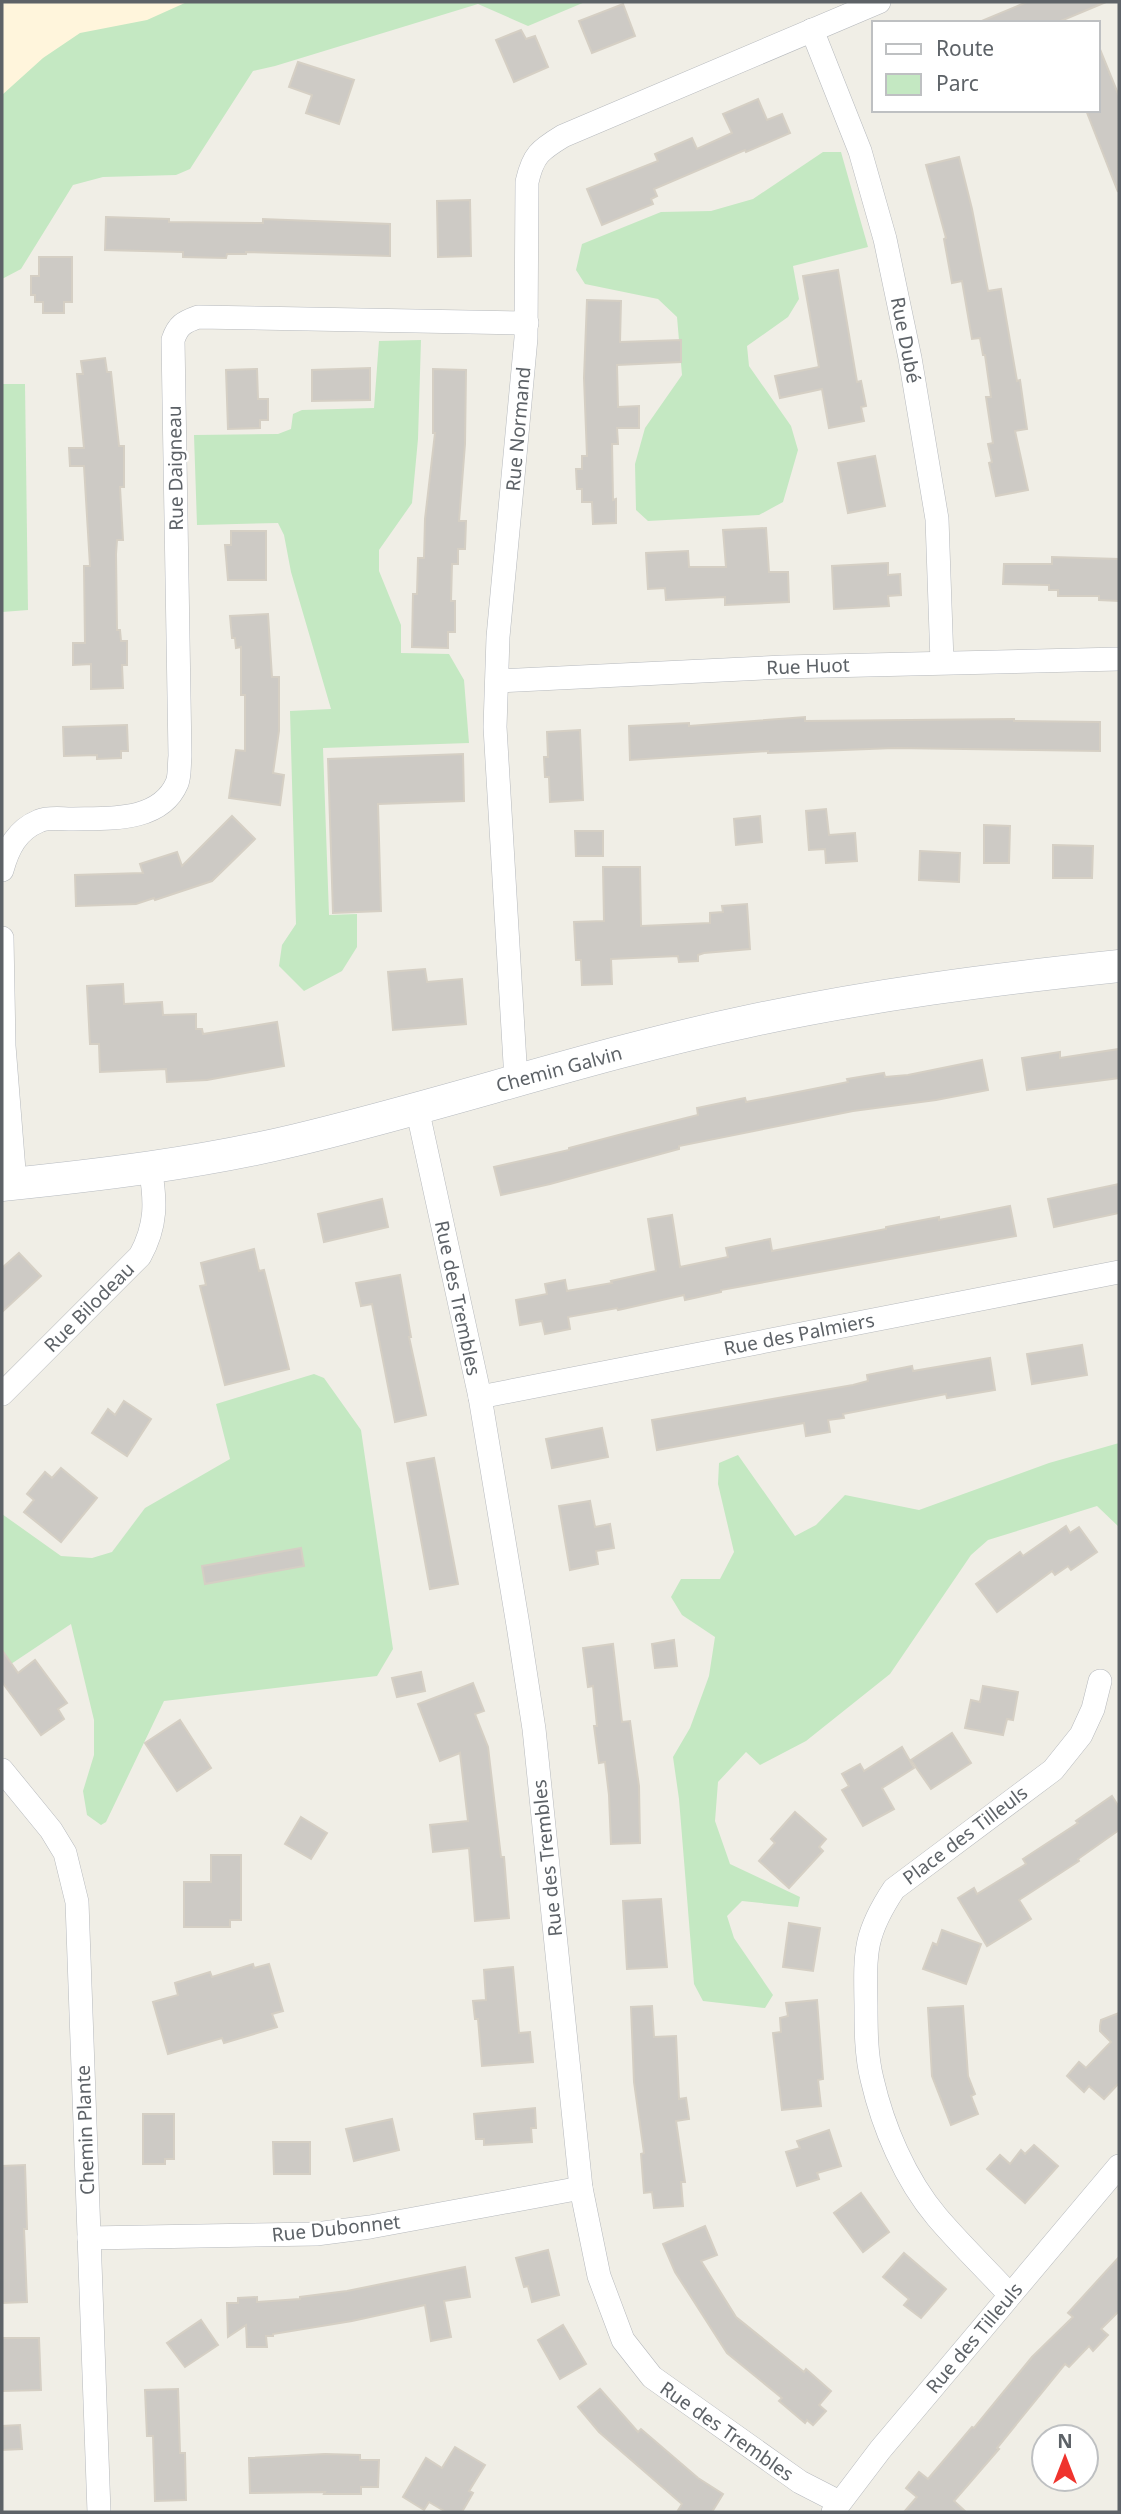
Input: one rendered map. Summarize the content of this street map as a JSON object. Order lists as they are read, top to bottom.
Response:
{
  "streets": {
    "street": [
      "Rue Dubé",
      "Rue Normand",
      "Rue Daigneau",
      "Rue Huot",
      "Chemin Galvin",
      "Rue des Trembles",
      "Rue Bilodeau",
      "Rue des Palmiers",
      "Place des Tilleuls",
      "Chemin Plante",
      "Rue Dubonnet",
      "Rue des Tilleuls"
    ]
  },
  "crossings": [
    ["Rue Dubé", "Rue Normand"],
    ["Rue Dubé", "Rue Huot"],
    ["Rue Normand", "Rue Daigneau"],
    ["Rue Normand", "Rue Huot"],
    ["Rue Normand", "Chemin Galvin"],
    ["Chemin Galvin", "Rue des Trembles"],
    ["Chemin Galvin", "Rue Bilodeau"],
    ["Rue des Trembles", "Rue des Palmiers"],
    ["Rue des Trembles", "Rue Dubonnet"],
    ["Rue des Trembles", "Rue des Tilleuls"],
    ["Place des Tilleuls", "Rue des Tilleuls"],
    ["Chemin Plante", "Rue Dubonnet"]
  ],
  "legend": ["Route", "Parc"],
  "north": "top"
}
